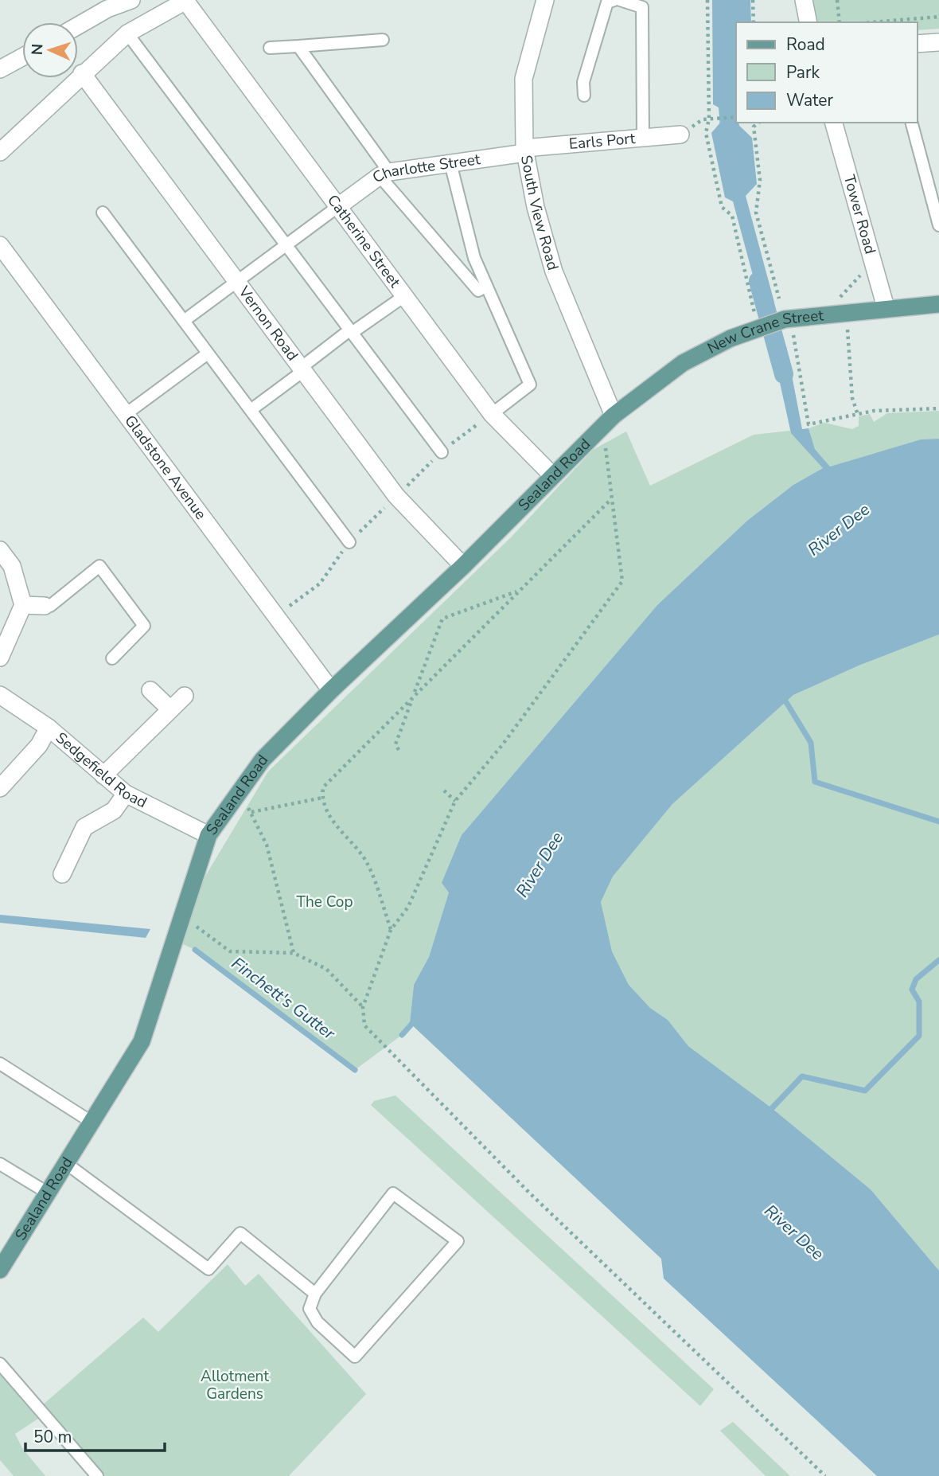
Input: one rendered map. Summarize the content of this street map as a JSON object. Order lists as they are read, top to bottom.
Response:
{
  "streets": {
    "main road": ["New Crane Street", "Sealand Road"],
    "street": [
      "Earls Port",
      "Charlotte Street",
      "South View Road",
      "Tower Road",
      "Catherine Street",
      "Vernon Road",
      "Gladstone Avenue",
      "Sedgefield Road"
    ]
  },
  "crossings": [
    ["Earls Port", "Charlotte Street"],
    ["Earls Port", "South View Road"],
    ["Charlotte Street", "South View Road"],
    ["Charlotte Street", "Catherine Street"],
    ["South View Road", "New Crane Street"],
    ["South View Road", "Sealand Road"],
    ["Tower Road", "New Crane Street"],
    ["Catherine Street", "Sealand Road"],
    ["Vernon Road", "Sealand Road"],
    ["New Crane Street", "Sealand Road"],
    ["Gladstone Avenue", "Sealand Road"],
    ["Sealand Road", "Sedgefield Road"]
  ],
  "water": ["River Dee", "Finchett's Gutter"],
  "parks": ["The Cop", "Allotment Gardens"],
  "legend": ["Road", "Park", "Water"],
  "scale_bar": "50 m",
  "north": "left"
}
